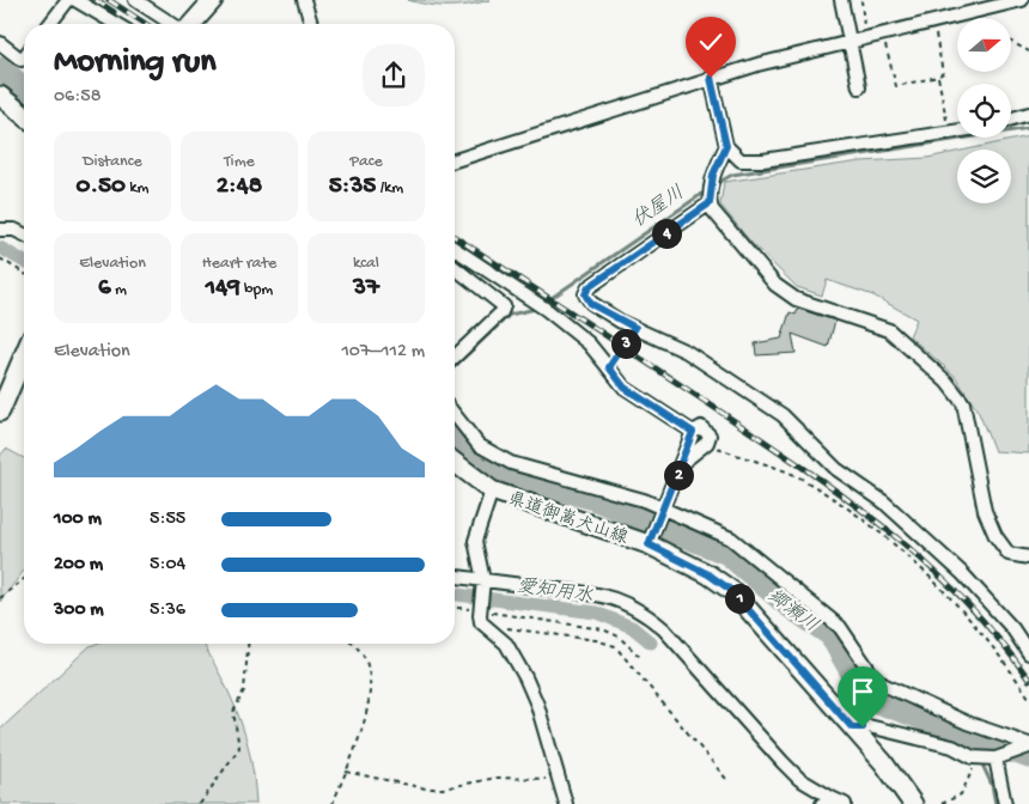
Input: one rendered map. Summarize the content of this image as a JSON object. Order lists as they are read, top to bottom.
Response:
{
  "streets": {
    "main road": ["県道御嵩犬山線"]
  },
  "water": ["伏屋川", "愛知用水", "郷瀬川"],
  "north": "right",
  "page": {
    "heading": ["Morning run", "06:58"],
    "stats": [
      ["Distance", "0.50 km"],
      ["Time", "2:48"],
      ["Pace", "5:35 /km"],
      ["Elevation", "6 m"],
      ["Heart rate", "149 bpm"],
      ["kcal", "37"]
    ],
    "pins": [
      "4",
      "3",
      "2",
      "1"
    ],
    "chart": ["Elevation", "107–112 m"],
    "list": [
      {
        "name": "100 m",
        "note": "5:55"
      },
      {
        "name": "200 m",
        "note": "5:04"
      },
      {
        "name": "300 m",
        "note": "5:36"
      }
    ]
  }
}
